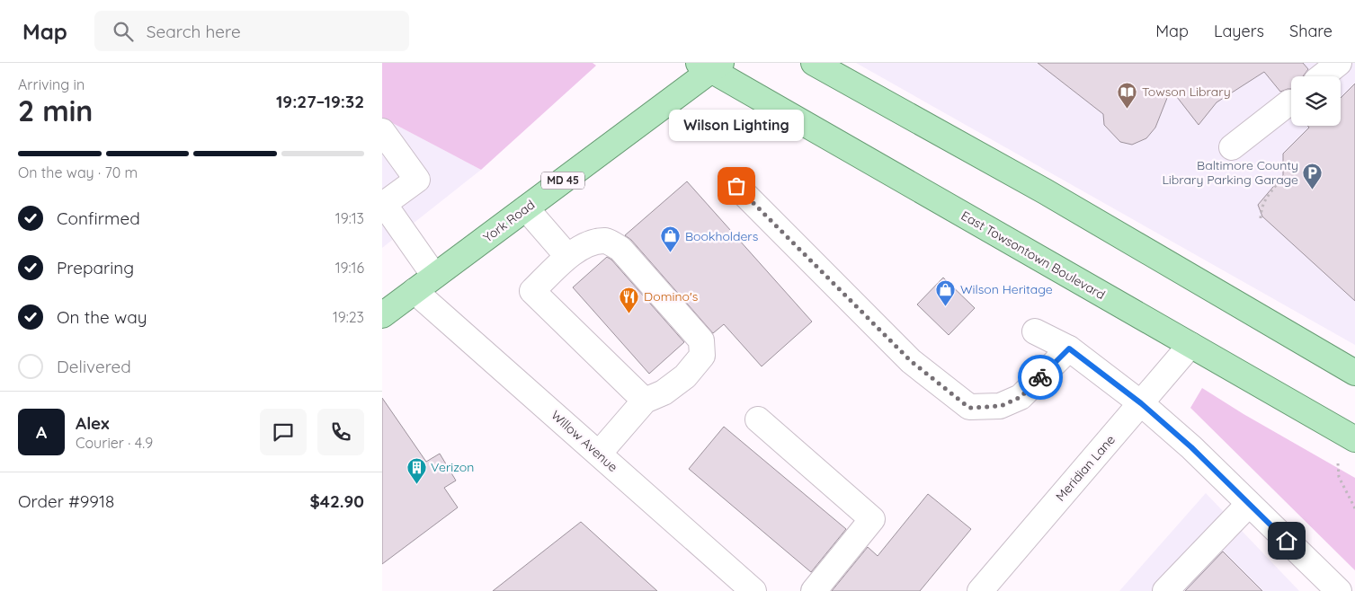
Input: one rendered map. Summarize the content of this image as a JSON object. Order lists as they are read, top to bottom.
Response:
{
  "streets": {
    "main road": ["MD 45", "York Road", "East Towsontown Boulevard"],
    "street": ["Willow Avenue", "Meridian Lane"]
  },
  "crossings": [
    ["York Road", "East Towsontown Boulevard"],
    ["York Road", "Willow Avenue"],
    ["East Towsontown Boulevard", "Meridian Lane"]
  ],
  "places": {
    "library": ["Towson Library"],
    "other": ["Wilson Lighting"],
    "parking": ["Baltimore County Library Parking Garage"],
    "shop": ["Bookholders", "Wilson Heritage"],
    "restaurant": ["Domino's"],
    "building": ["Verizon"]
  },
  "page": {
    "header": "Map",
    "search": "Search here",
    "nav": ["Map", "Layers", "Share"],
    "heading": ["2 min", "Arriving in", "19:27–19:32"],
    "panel": [
      "Alex",
      "Courier · 4.9",
      "Order #9918",
      "$42.90"
    ],
    "bubble": "Wilson Lighting",
    "bar": "On the way · 70 m",
    "list": [
      ["Confirmed", "19:13"],
      ["Preparing", "19:16"],
      ["On the way", "19:23"],
      "Delivered"
    ],
    "round": "A"
  }
}
